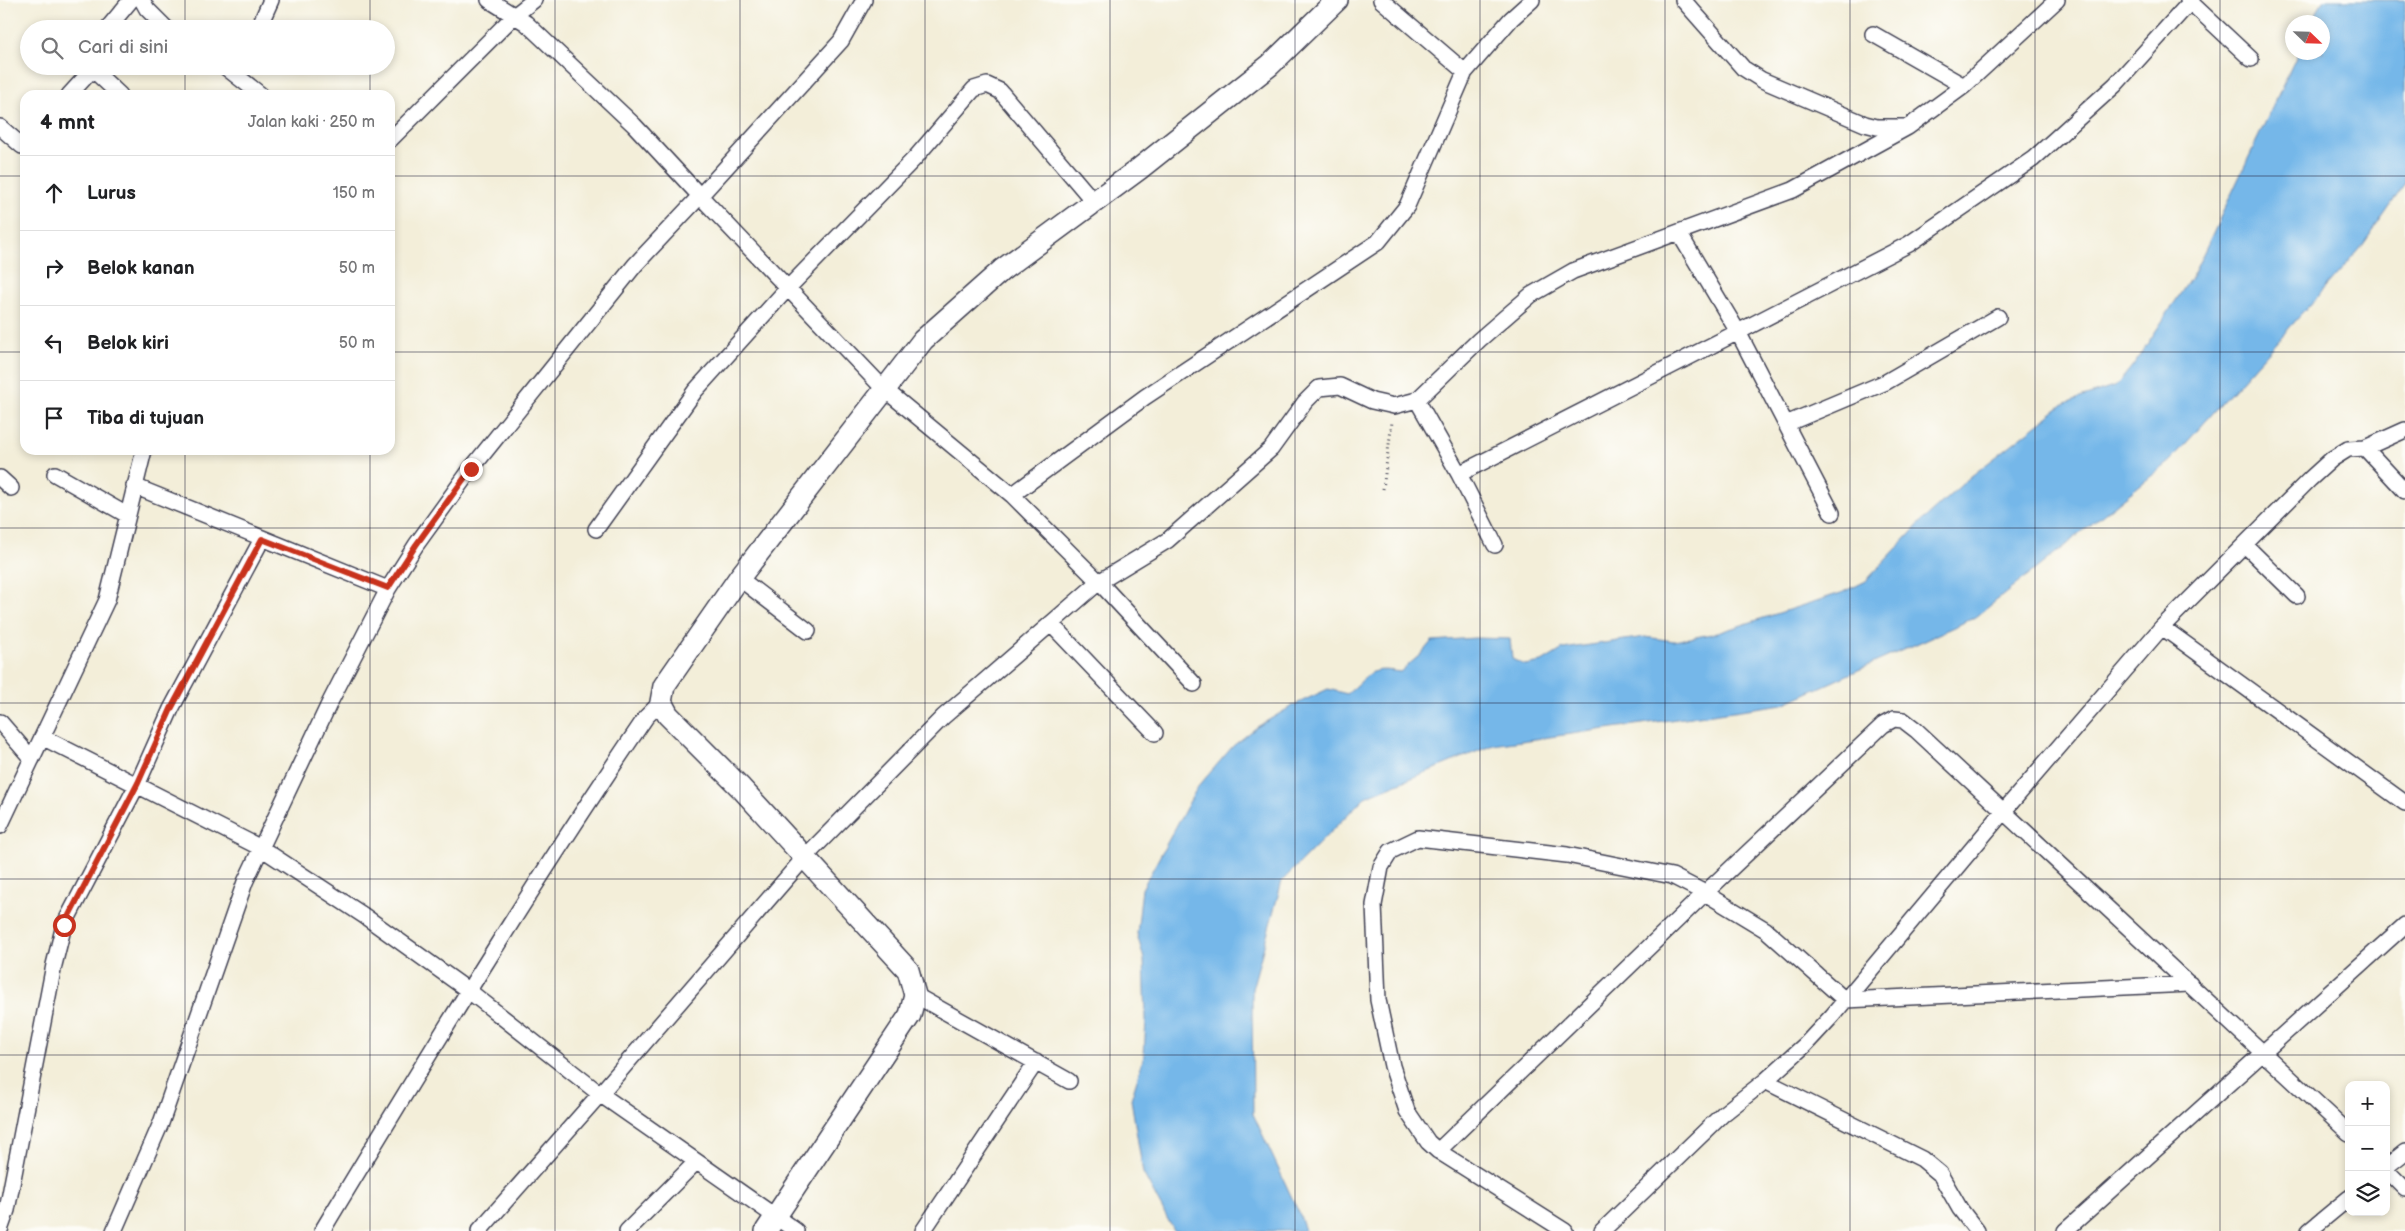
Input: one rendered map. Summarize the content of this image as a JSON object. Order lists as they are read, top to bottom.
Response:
{
  "north": "bottom right",
  "page": {
    "search": "Cari di sini",
    "heading": ["4 mnt", "Jalan kaki · 250 m"],
    "list": [
      ["Lurus", "150 m"],
      ["Belok kanan", "50 m"],
      ["Belok kiri", "50 m"],
      "Tiba di tujuan"
    ],
    "map_buttons": ["+", "−"]
  }
}
